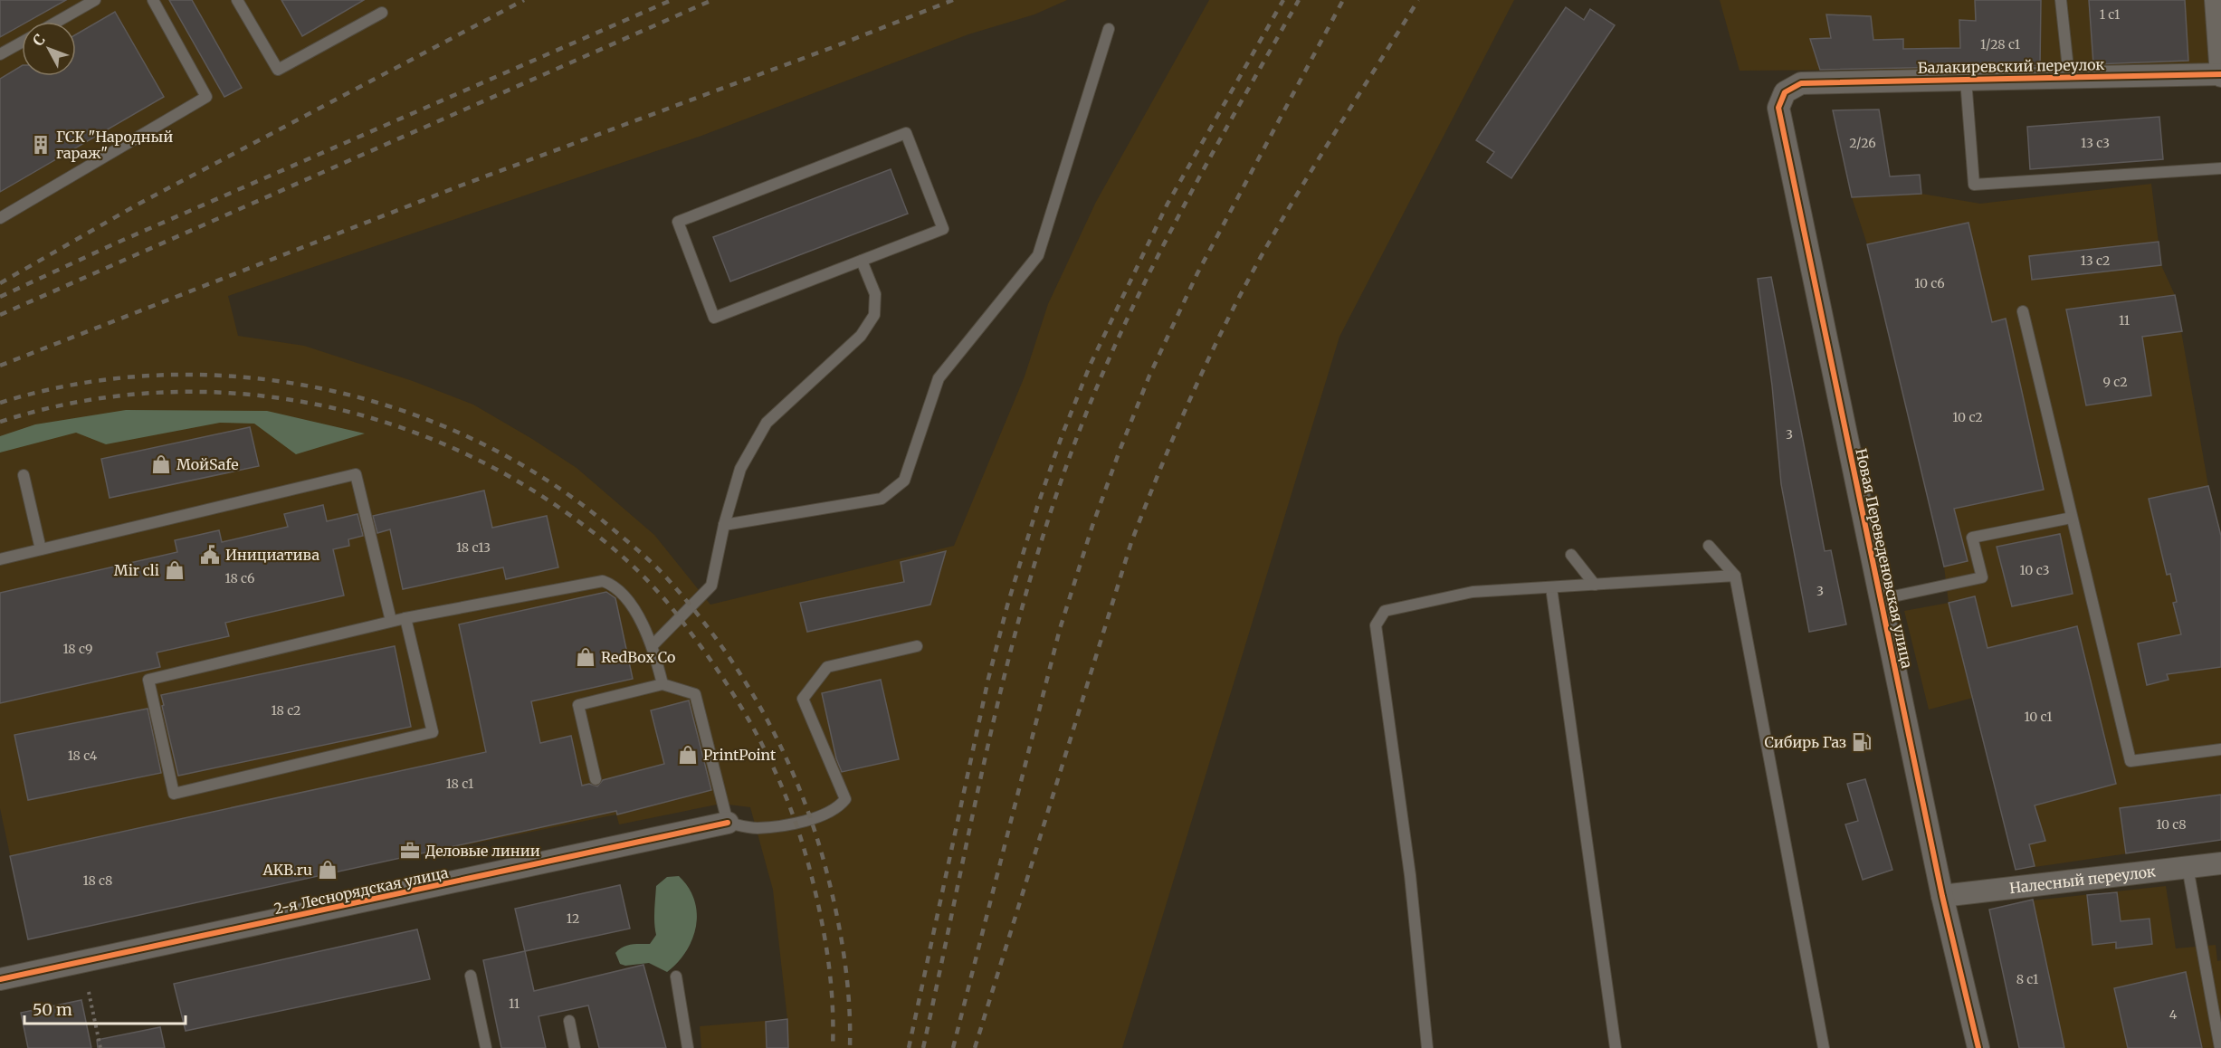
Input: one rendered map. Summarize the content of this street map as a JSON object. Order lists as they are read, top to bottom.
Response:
{
  "streets": {
    "street": [
      "Балакиревский переулок",
      "Новая Переведеновская улица",
      "Налесный переулок",
      "2-я Леснорядская улица"
    ]
  },
  "crossings": [
    ["Балакиревский переулок", "Новая Переведеновская улица"],
    ["Новая Переведеновская улица", "Налесный переулок"]
  ],
  "places": {
    "building": ["ГСК \"Народный гараж\""],
    "shop": [
      "МойSafe",
      "Mir cli",
      "RedBox Co",
      "PrintPoint",
      "AKB.ru"
    ],
    "public building": ["Инициатива"],
    "fuel station": ["Сибирь Газ"],
    "office": ["Деловые линии"]
  },
  "house_numbers": [
    "1 с1",
    "1/28 с1",
    "2/26",
    "13 с3",
    "13 с2",
    "10 с6",
    "11",
    "9 с2",
    "10 с2",
    "3",
    "18 с13",
    "10 с3",
    "18 с6",
    "3",
    "18 с9",
    "18 с2",
    "10 с1",
    "18 с4",
    "18 с1",
    "10 с8",
    "18 с8",
    "12",
    "8 с1",
    "11",
    "4"
  ],
  "scale_bar": "50 m",
  "north": "top left"
}
